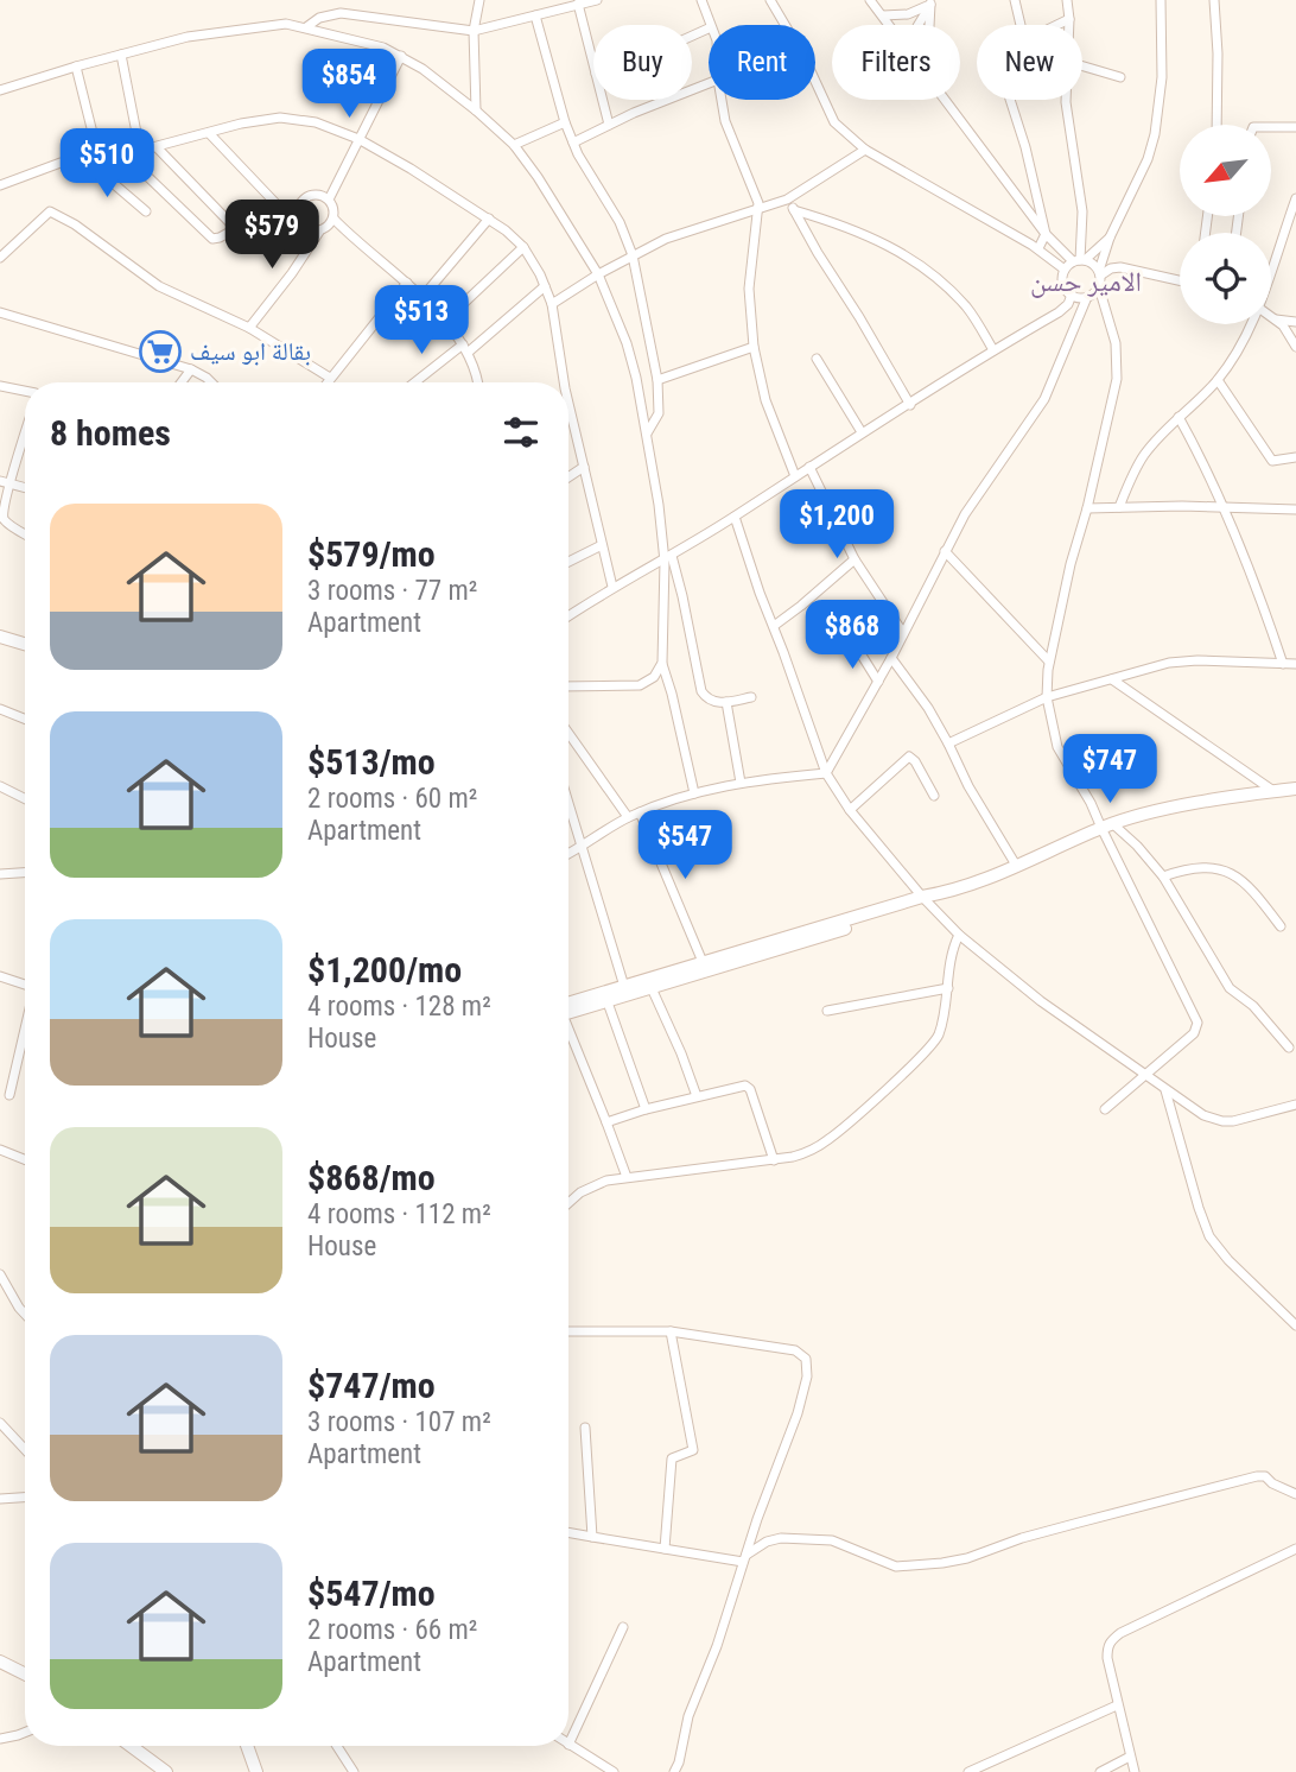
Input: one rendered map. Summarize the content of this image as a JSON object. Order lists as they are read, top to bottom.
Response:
{
  "districts": ["الامير حسن"],
  "places": {
    "supermarket": ["بقالة ابو سيف"]
  },
  "north": "bottom left",
  "page": {
    "chip": [
      "Buy",
      "Rent",
      "Filters",
      "New"
    ],
    "price": [
      "$854",
      "$510",
      "$579",
      "$513",
      "$1,200",
      "$868",
      "$747",
      "$547"
    ],
    "heading": "8 homes",
    "list": [
      {
        "name": "$579/mo",
        "note": "3 rooms · 77 m² · Apartment"
      },
      {
        "name": "$513/mo",
        "note": "2 rooms · 60 m² · Apartment"
      },
      {
        "name": "$1,200/mo",
        "note": "4 rooms · 128 m² · House"
      },
      {
        "name": "$868/mo",
        "note": "4 rooms · 112 m² · House"
      },
      {
        "name": "$747/mo",
        "note": "3 rooms · 107 m² · Apartment"
      },
      {
        "name": "$547/mo",
        "note": "2 rooms · 66 m² · Apartment"
      }
    ]
  }
}
